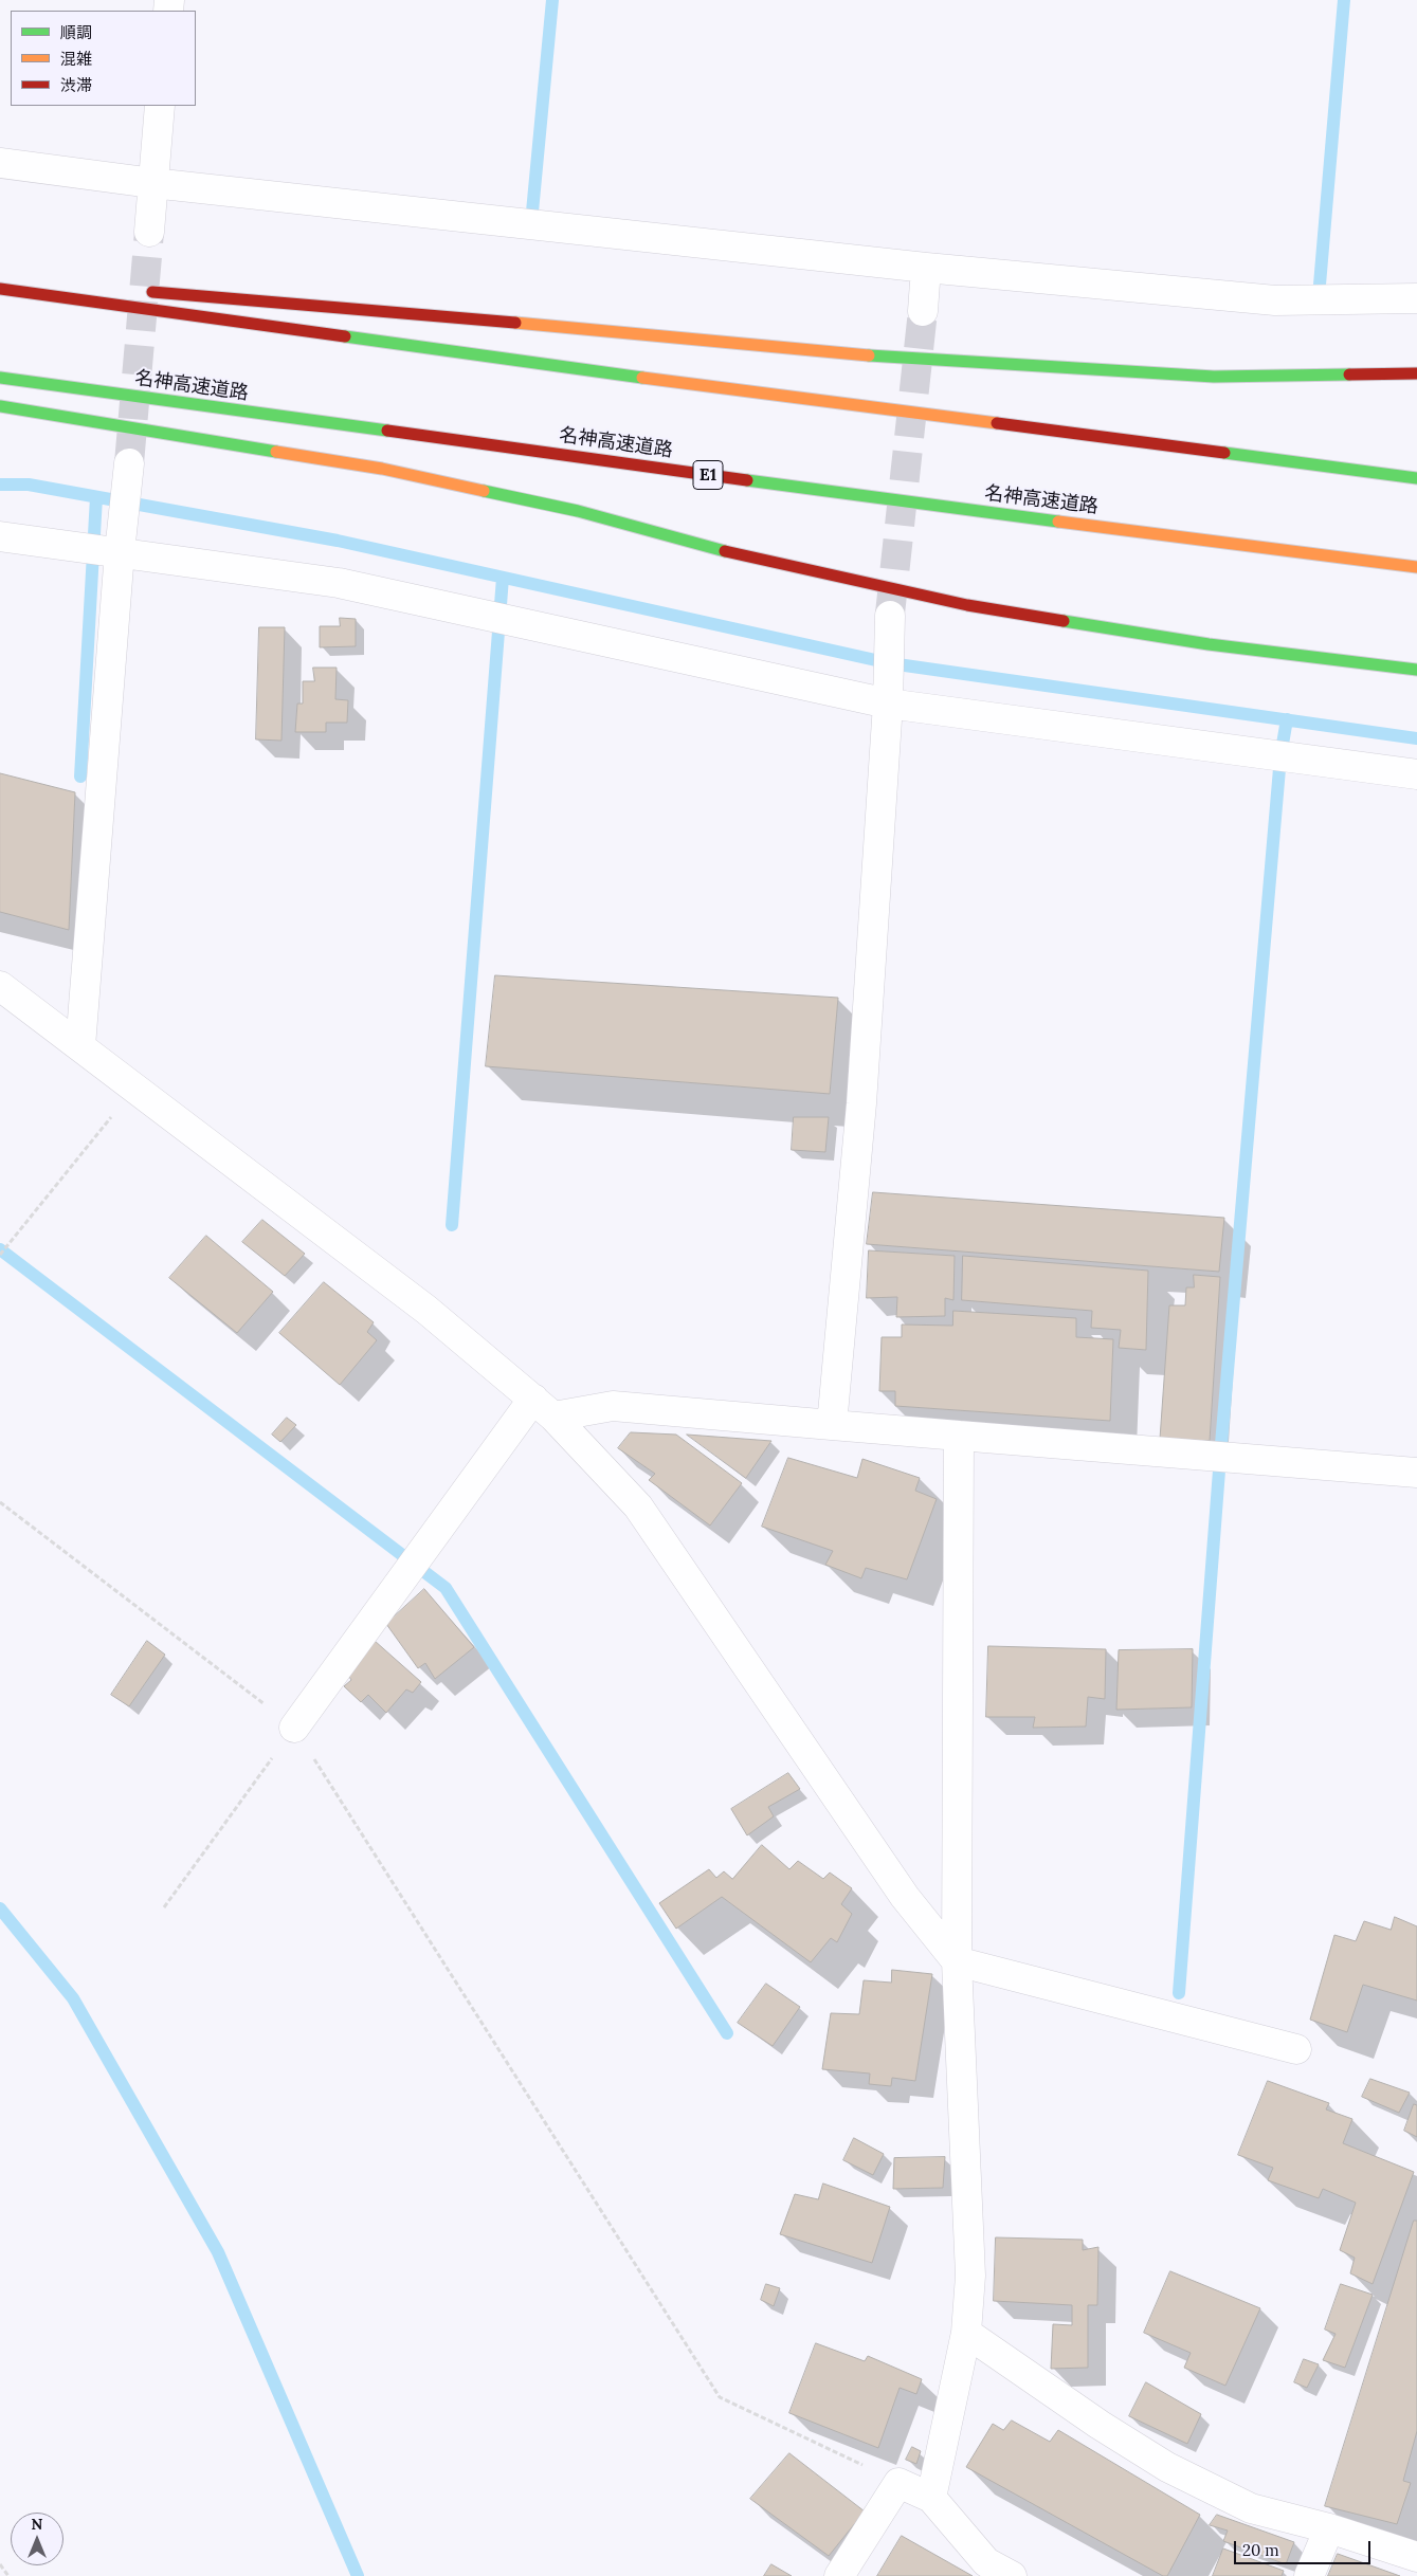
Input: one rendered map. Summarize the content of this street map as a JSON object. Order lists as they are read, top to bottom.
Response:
{
  "streets": {
    "highway": ["名神高速道路", "E1"]
  },
  "legend": ["順調", "混雑", "渋滞"],
  "scale_bar": "20 m",
  "north": "top"
}
